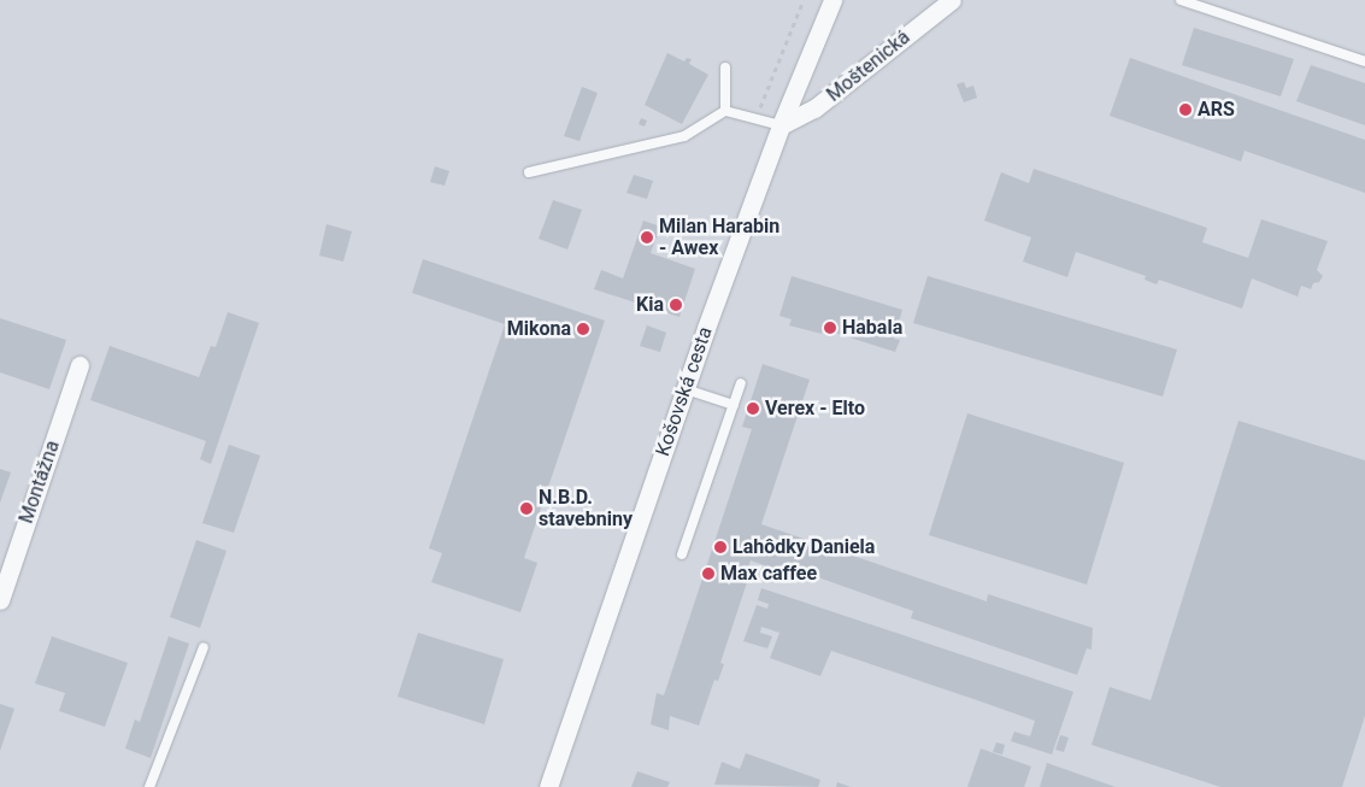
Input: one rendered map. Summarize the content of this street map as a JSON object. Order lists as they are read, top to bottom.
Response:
{
  "streets": {
    "street": ["Moštenická", "Košovská cesta", "Montážna"]
  },
  "crossings": [
    ["Moštenická", "Košovská cesta"]
  ],
  "places": [
    "ARS",
    "Milan Harabin - Awex",
    "Kia",
    "Habala",
    "Mikona",
    "Verex - Elto",
    "N.B.D. stavebniny",
    "Lahôdky Daniela",
    "Max caffee"
  ]
}
